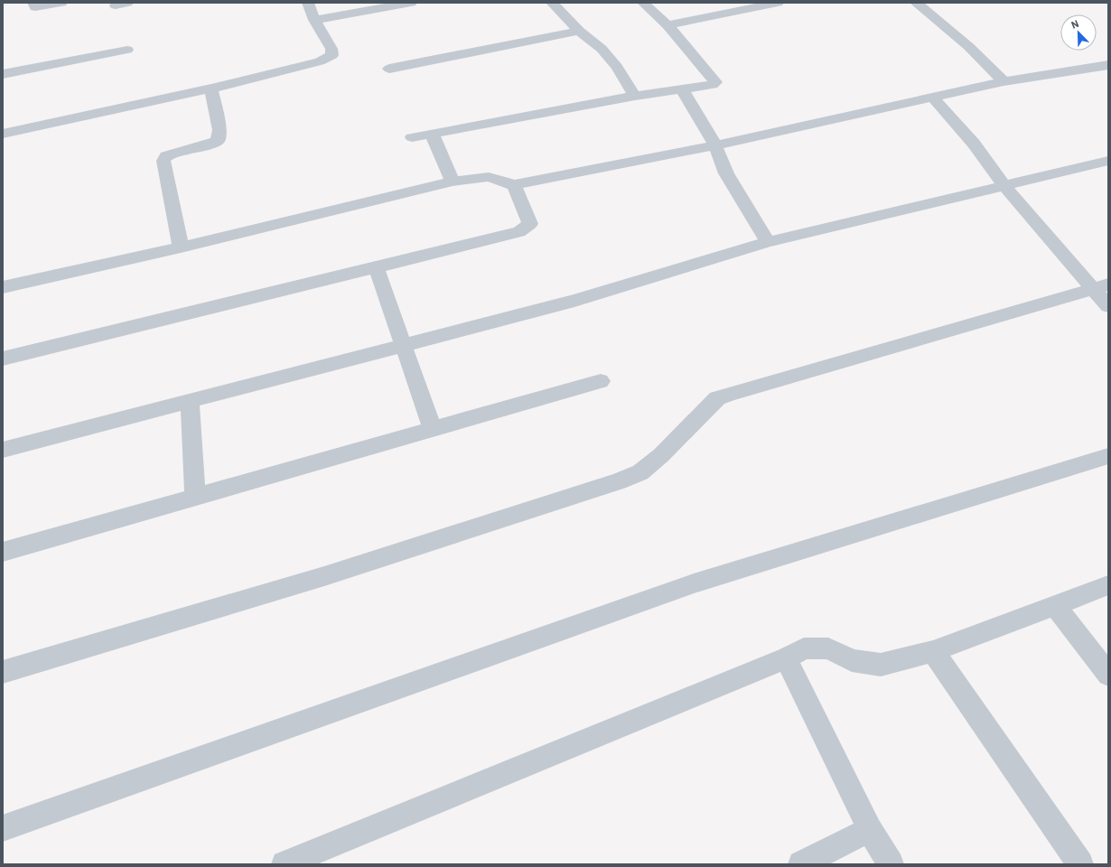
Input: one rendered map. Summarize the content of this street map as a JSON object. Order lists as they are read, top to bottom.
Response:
{
  "north": "top left"
}
